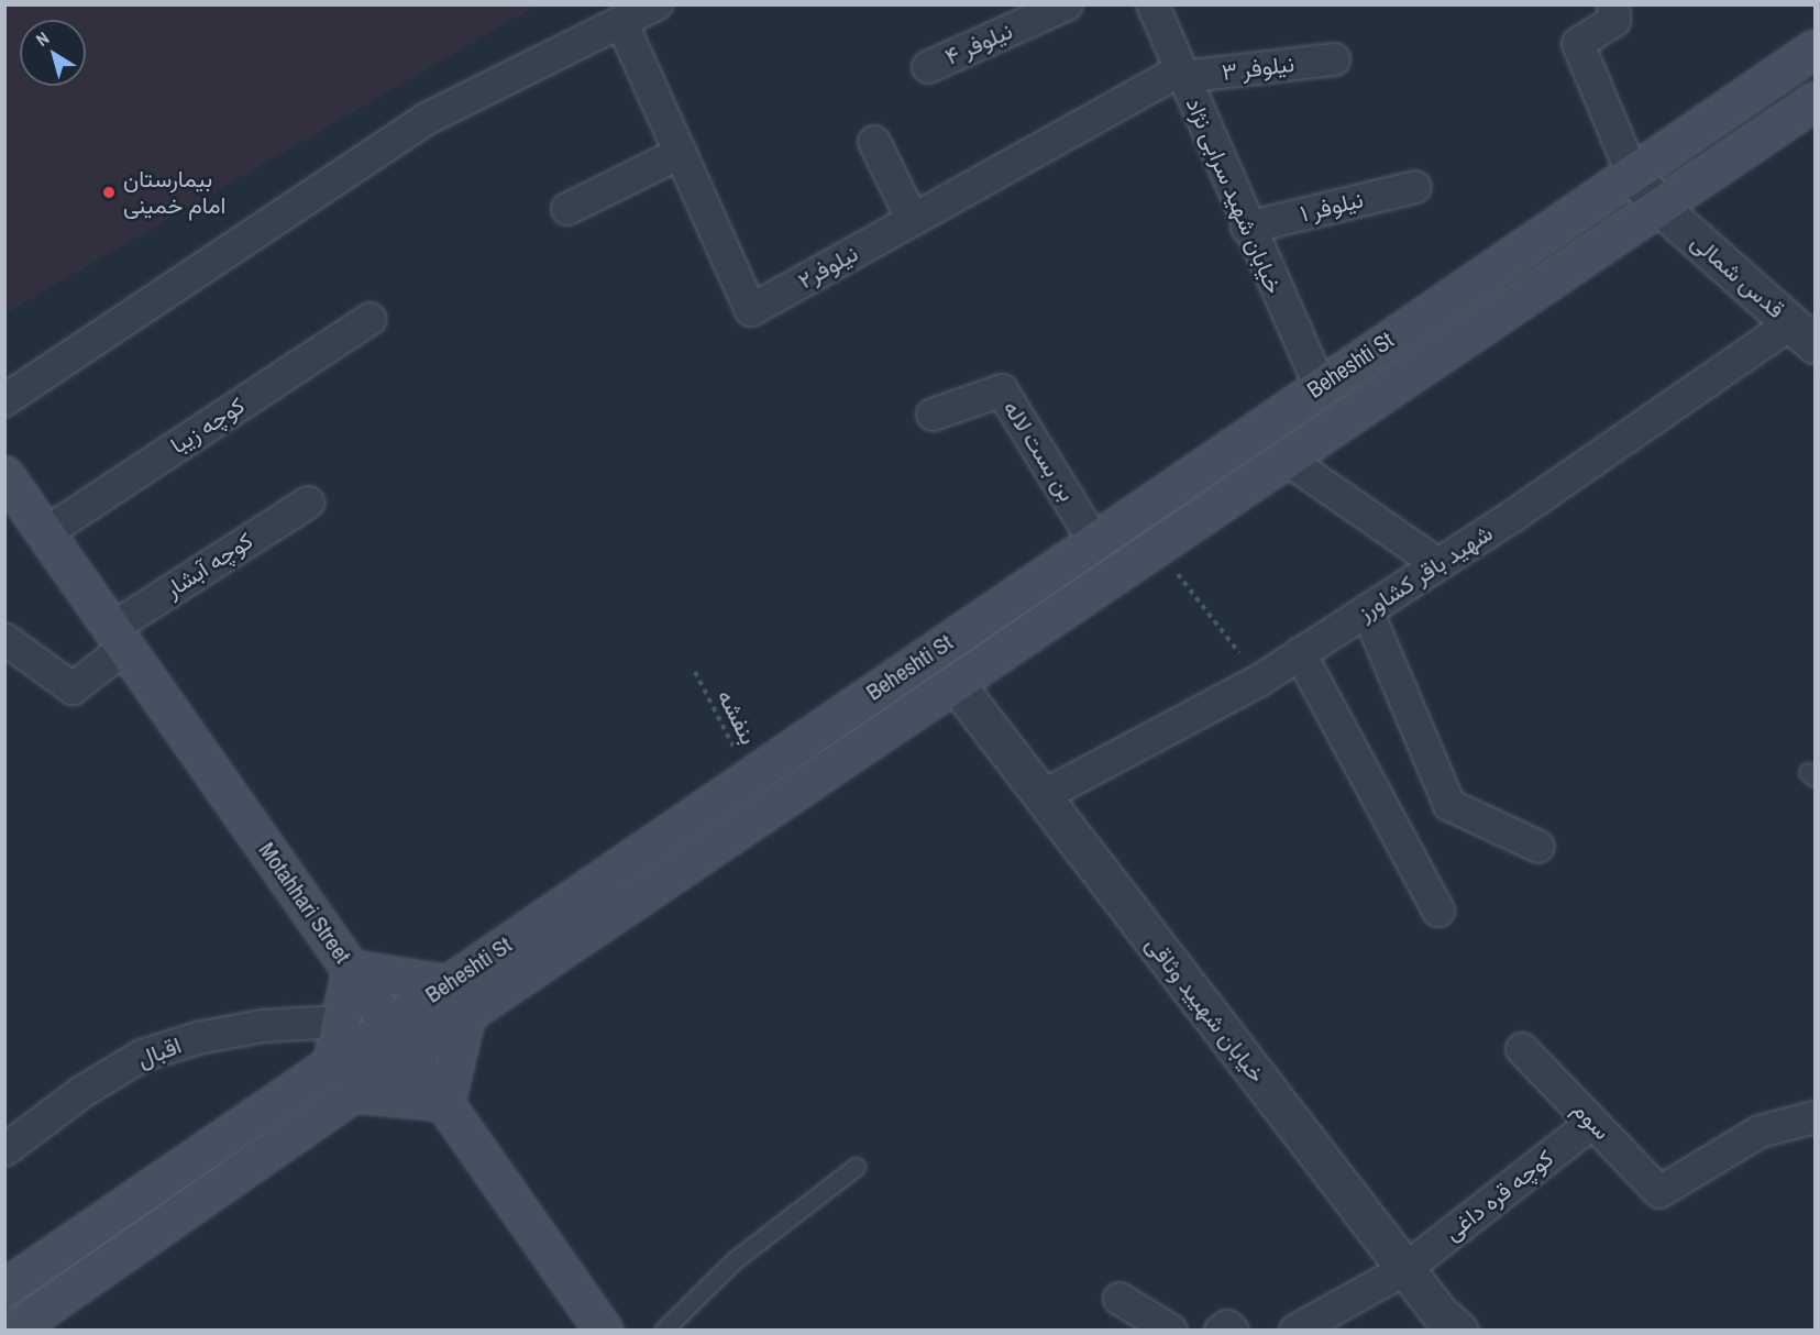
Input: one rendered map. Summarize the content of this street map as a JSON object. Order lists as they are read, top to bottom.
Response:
{
  "streets": {
    "main road": ["Beheshti St", "Motahhari Street"],
    "street": [
      "نیلوفر ۴",
      "نیلوفر ۳",
      "خیابان شهید سرابی نژاد",
      "نیلوفر ۱",
      "نیلوفر۲",
      "قدس شمالی",
      "کوچه زیبا",
      "بن بست لاله",
      "کوچه آبشار",
      "شهید باقر کشاورز",
      "خیابان شهیید وثاقی",
      "اقبال",
      "سوم",
      "کوچه قره داغی"
    ],
    "path": ["بنفشه"]
  },
  "crossings": [
    ["نیلوفر ۳", "خیابان شهید سرابی نژاد"],
    ["نیلوفر ۳", "نیلوفر۲"],
    ["خیابان شهید سرابی نژاد", "نیلوفر ۱"],
    ["خیابان شهید سرابی نژاد", "نیلوفر۲"],
    ["خیابان شهید سرابی نژاد", "Beheshti St"],
    ["قدس شمالی", "Beheshti St"],
    ["قدس شمالی", "شهید باقر کشاورز"],
    ["Beheshti St", "بن بست لاله"],
    ["Beheshti St", "بنفشه"],
    ["Beheshti St", "Motahhari Street"],
    ["Beheshti St", "خیابان شهیید وثاقی"],
    ["کوچه زیبا", "Motahhari Street"],
    ["کوچه آبشار", "Motahhari Street"],
    ["شهید باقر کشاورز", "خیابان شهیید وثاقی"],
    ["خیابان شهیید وثاقی", "کوچه قره داغی"],
    ["سوم", "کوچه قره داغی"]
  ],
  "places": ["بیمارستان امام خمینی"],
  "north": "top left"
}
